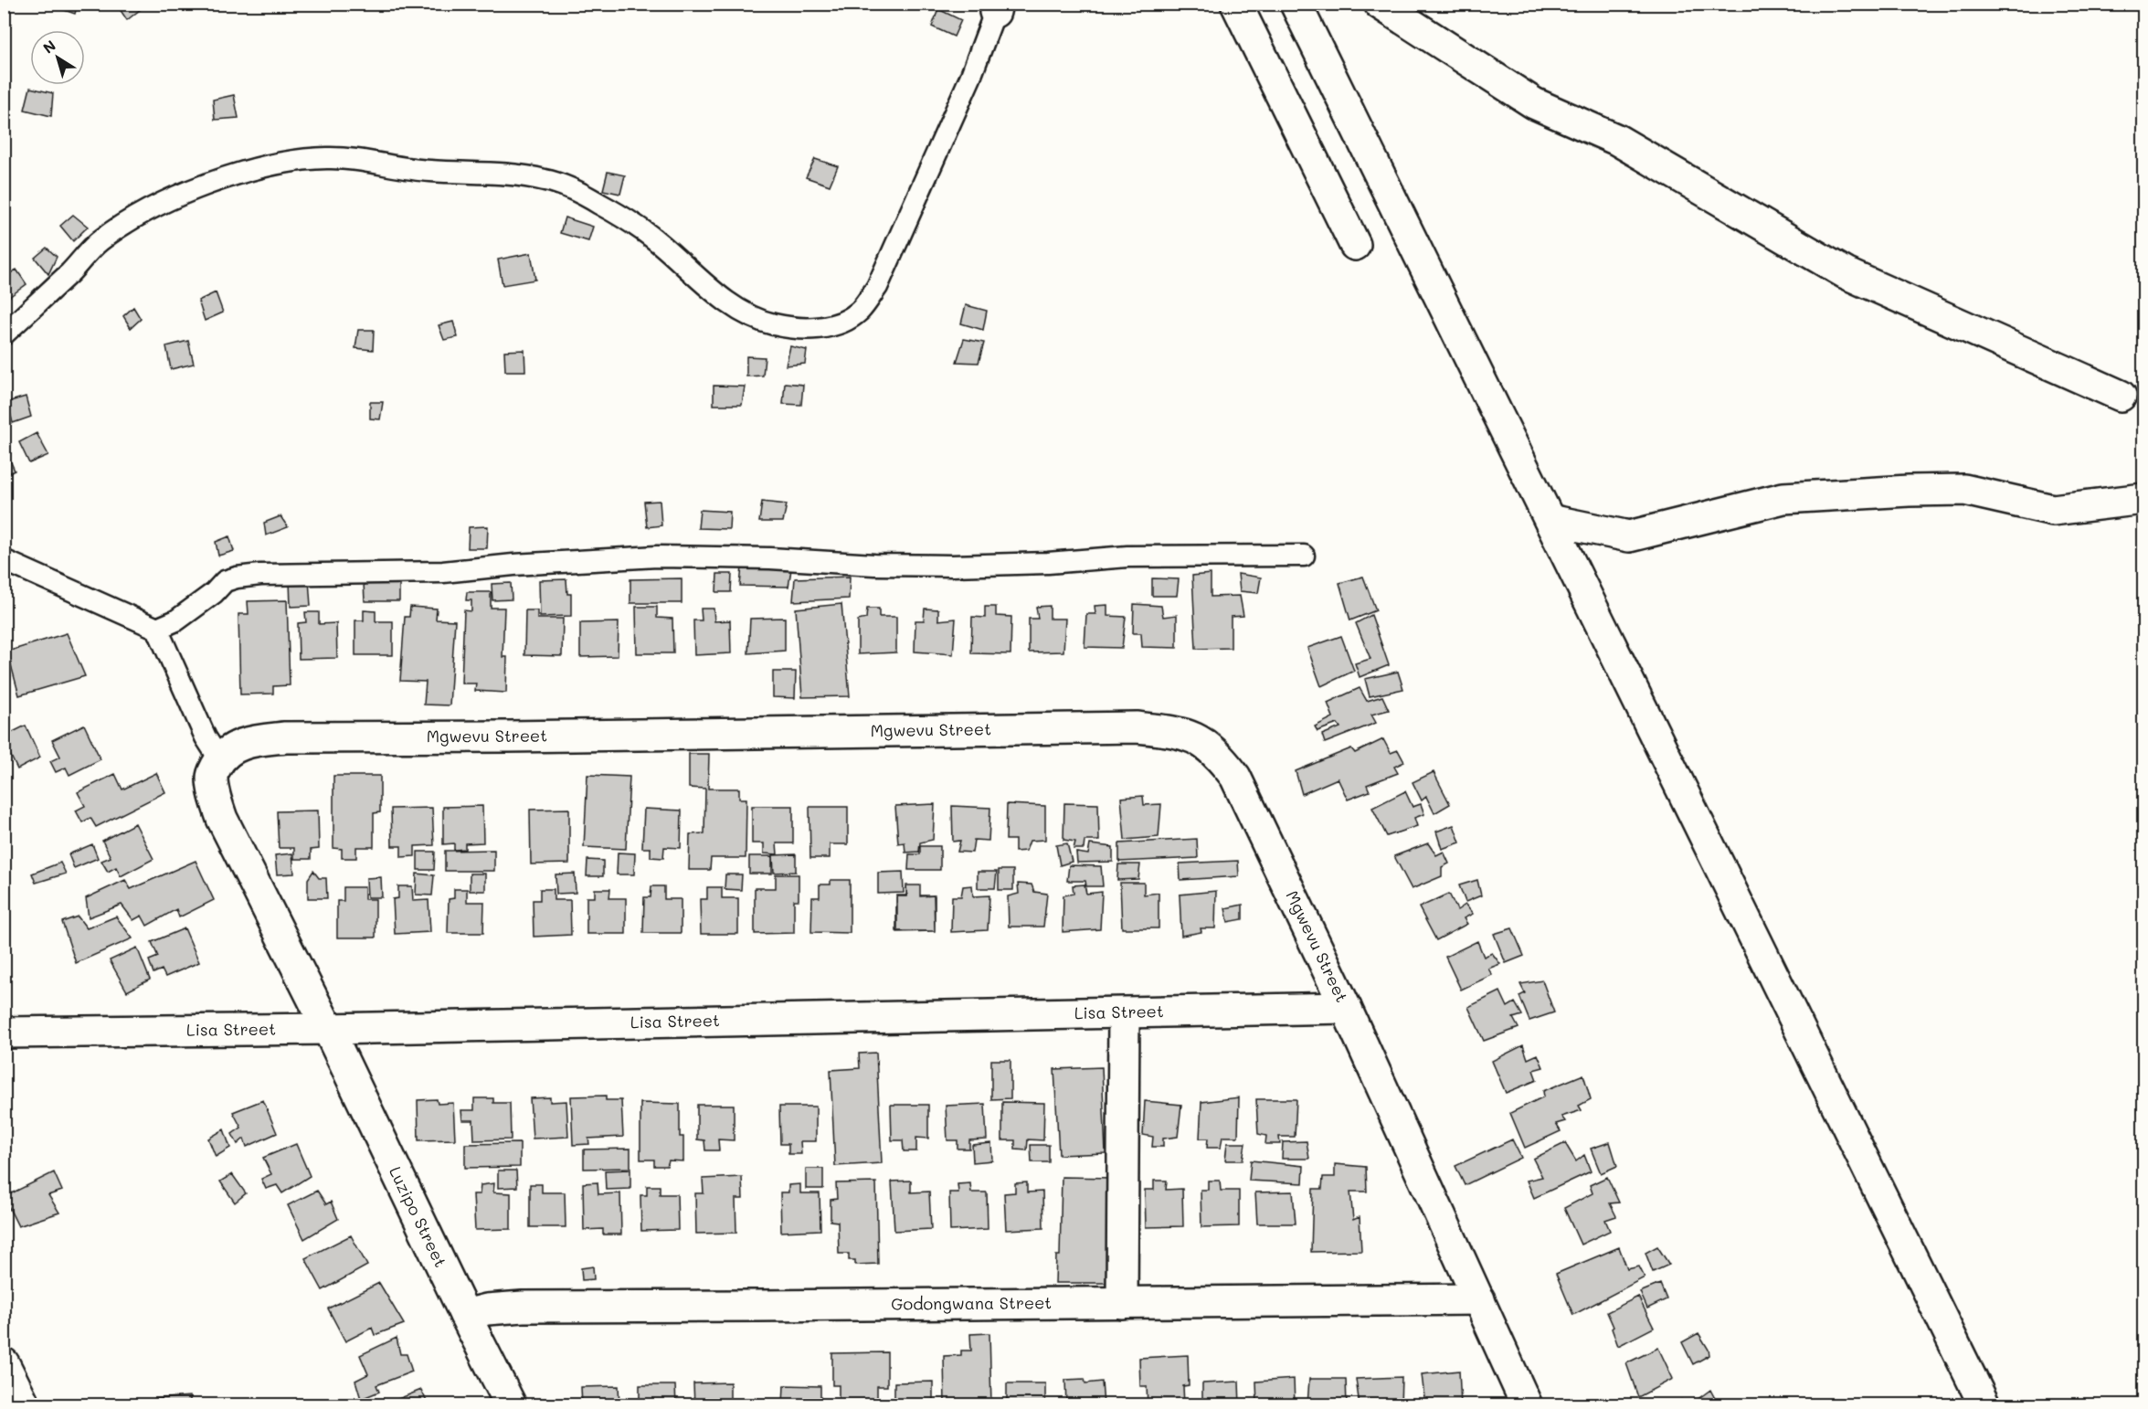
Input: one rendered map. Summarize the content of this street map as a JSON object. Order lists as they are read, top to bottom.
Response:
{
  "streets": {
    "street": [
      "Mgwevu Street",
      "Lisa Street",
      "Luzipo Street",
      "Godongwana Street"
    ]
  },
  "crossings": [
    ["Mgwevu Street", "Lisa Street"],
    ["Mgwevu Street", "Godongwana Street"],
    ["Lisa Street", "Luzipo Street"],
    ["Luzipo Street", "Godongwana Street"]
  ],
  "north": "top left"
}
